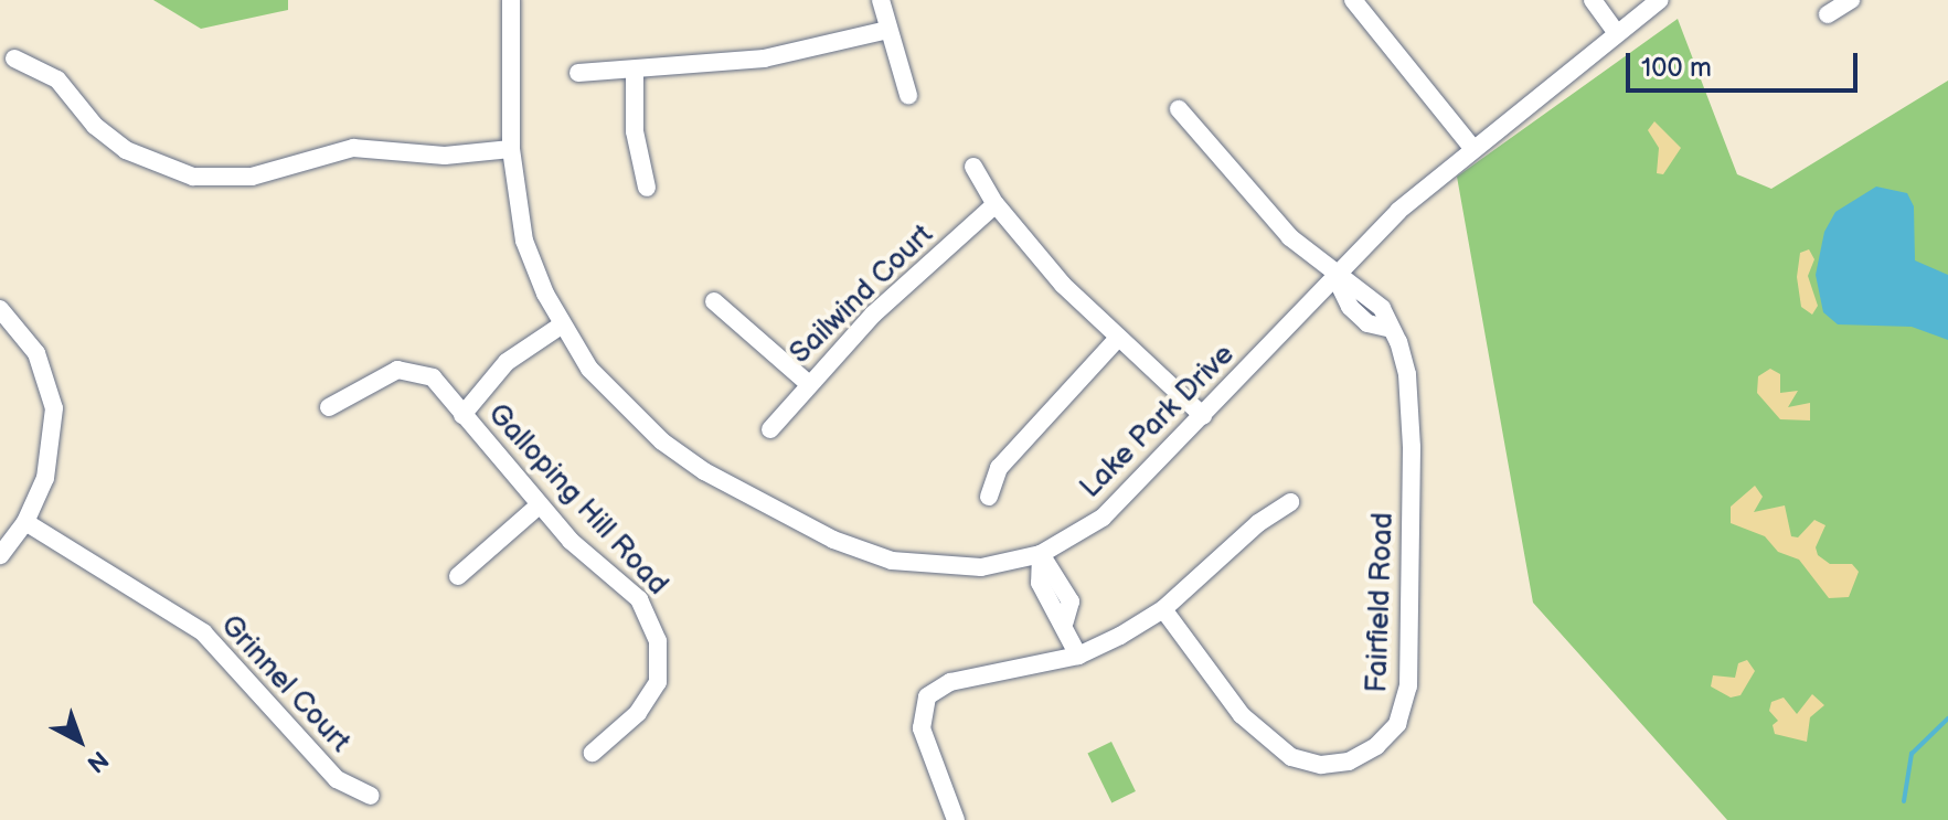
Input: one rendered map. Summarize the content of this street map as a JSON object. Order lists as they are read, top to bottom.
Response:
{
  "streets": {
    "street": [
      "Sailwind Court",
      "Lake Park Drive",
      "Galloping Hill Road",
      "Fairfield Road",
      "Grinnel Court"
    ]
  },
  "crossings": [
    ["Lake Park Drive", "Fairfield Road"]
  ],
  "scale_bar": "100 m",
  "north": "bottom right"
}
